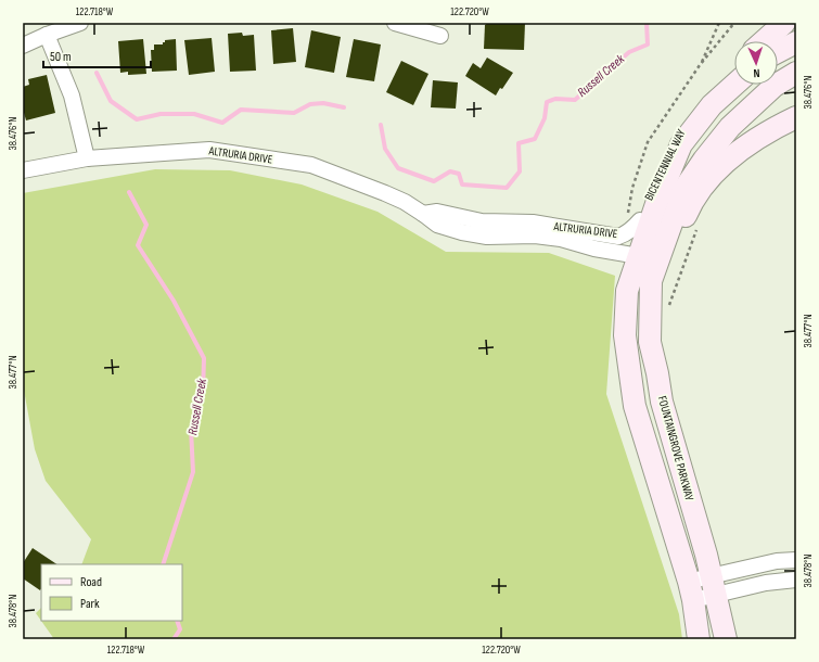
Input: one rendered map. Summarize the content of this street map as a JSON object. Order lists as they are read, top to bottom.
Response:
{
  "streets": {
    "main road": ["BICENTENNIAL WAY", "FOUNTAINGROVE PARKWAY"],
    "street": ["ALTRURIA DRIVE"]
  },
  "crossings": [
    ["ALTRURIA DRIVE", "BICENTENNIAL WAY"],
    ["BICENTENNIAL WAY", "FOUNTAINGROVE PARKWAY"]
  ],
  "water": ["Russell Creek"],
  "legend": ["Road", "Park"],
  "scale_bar": "50 m",
  "north": "bottom",
  "coordinates": [
    "122.718°W",
    "122.720°W",
    "38.476°N",
    "38.477°N",
    "38.478°N"
  ]
}
